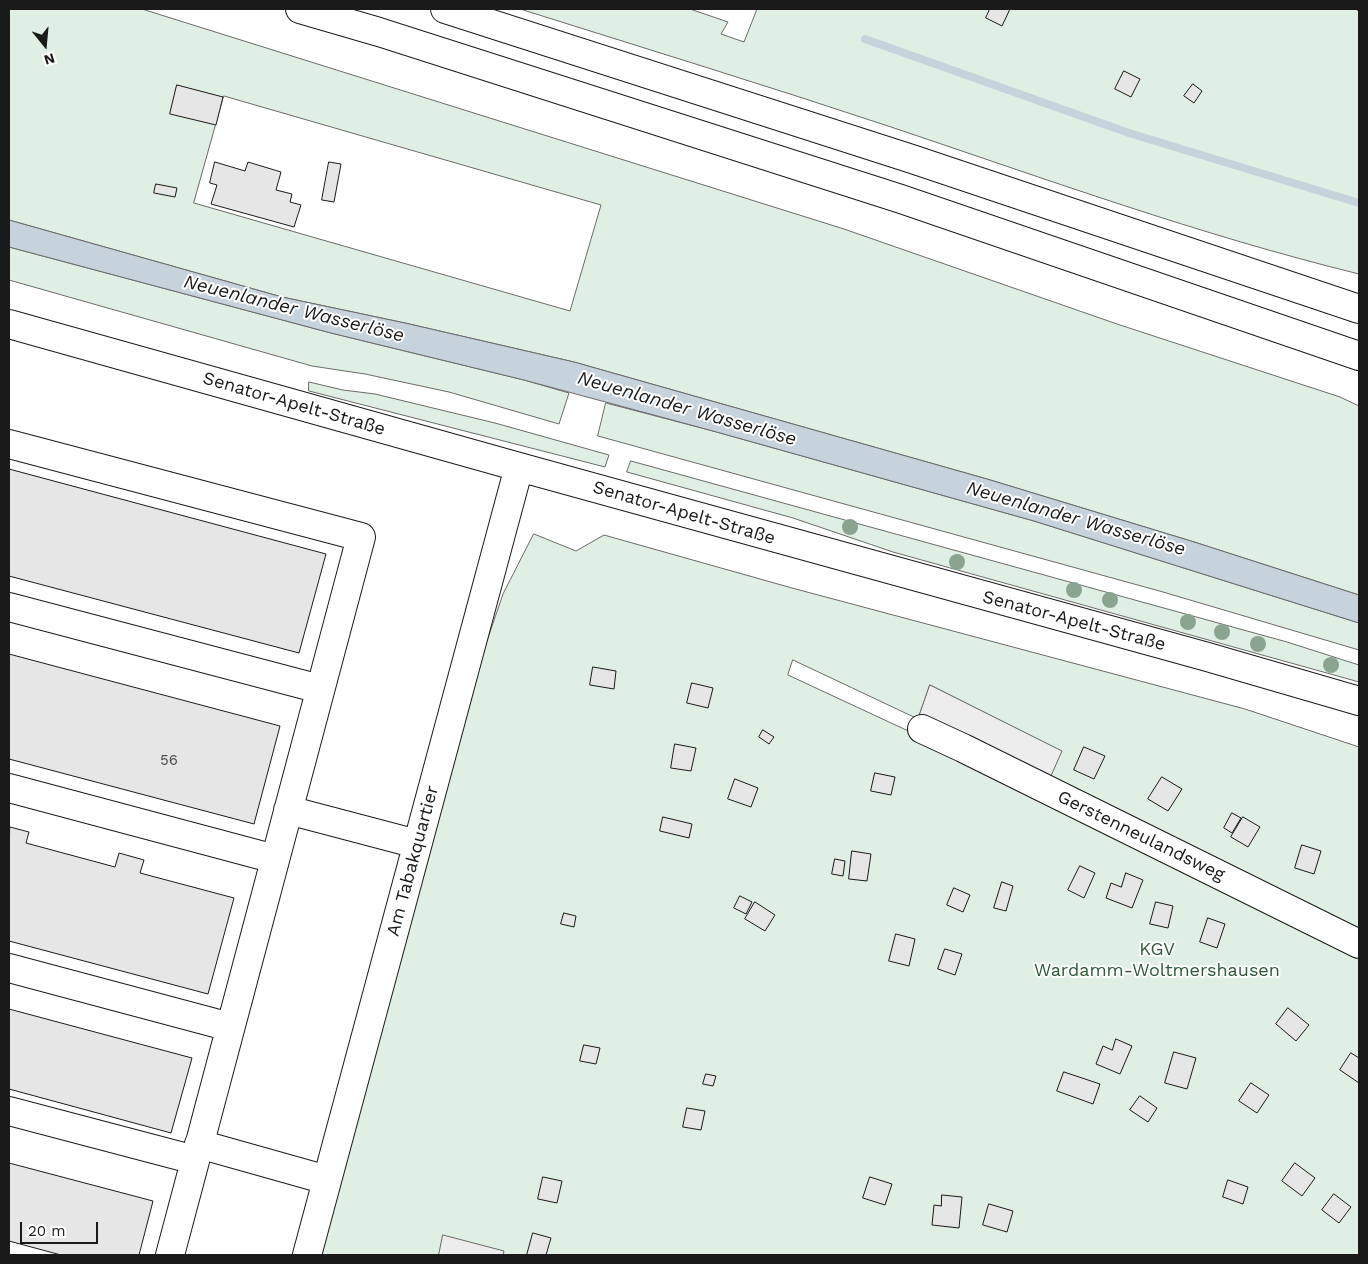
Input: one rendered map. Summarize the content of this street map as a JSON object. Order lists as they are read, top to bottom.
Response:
{
  "streets": {
    "main road": ["Senator-Apelt-Straße", "Gerstenneulandsweg", "Am Tabakquartier"]
  },
  "crossings": [
    ["Senator-Apelt-Straße", "Am Tabakquartier"]
  ],
  "water": ["Neuenlander Wasserlöse"],
  "parks": ["KGV Wardamm-Woltmershausen"],
  "house_numbers": ["56"],
  "scale_bar": "20 m",
  "north": "bottom"
}
